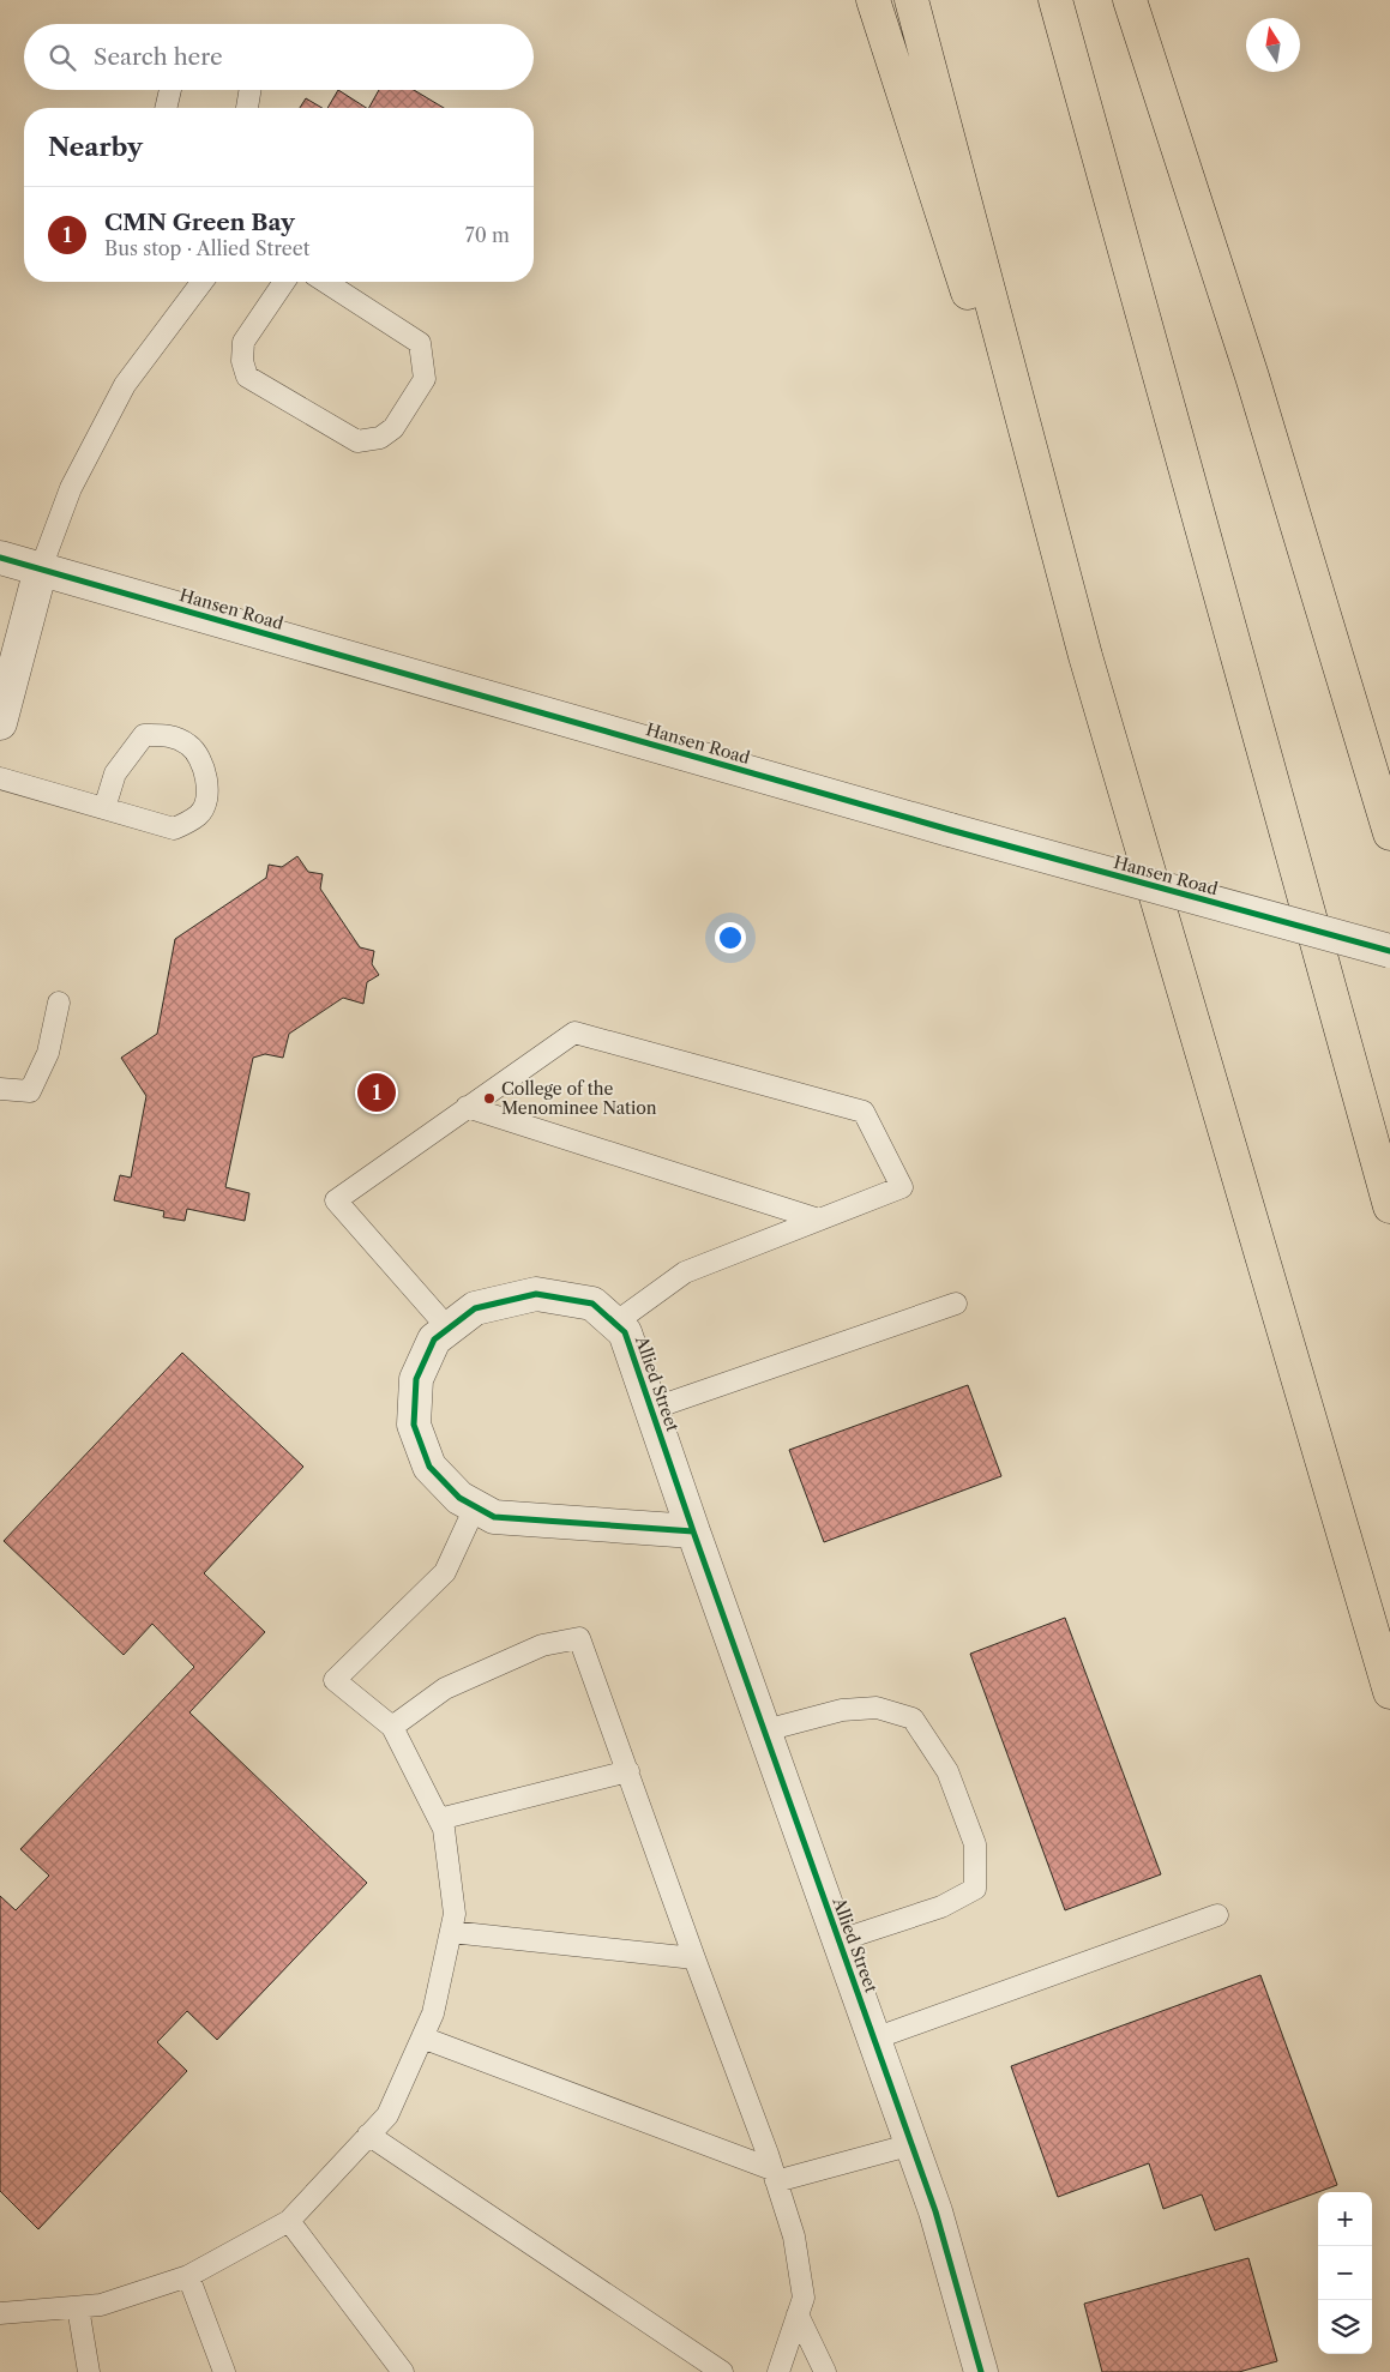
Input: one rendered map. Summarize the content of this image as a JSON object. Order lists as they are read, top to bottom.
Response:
{
  "streets": {
    "street": ["Hansen Road", "Allied Street"]
  },
  "places": ["College of the Menominee Nation"],
  "north": "top",
  "page": {
    "search": "Search here",
    "heading": "Nearby",
    "list": [
      {
        "mark": "1",
        "name": "CMN Green Bay",
        "note": "Bus stop · Allied Street",
        "value": "70 m"
      }
    ],
    "pins": "1",
    "map_buttons": ["+", "−"]
  }
}
